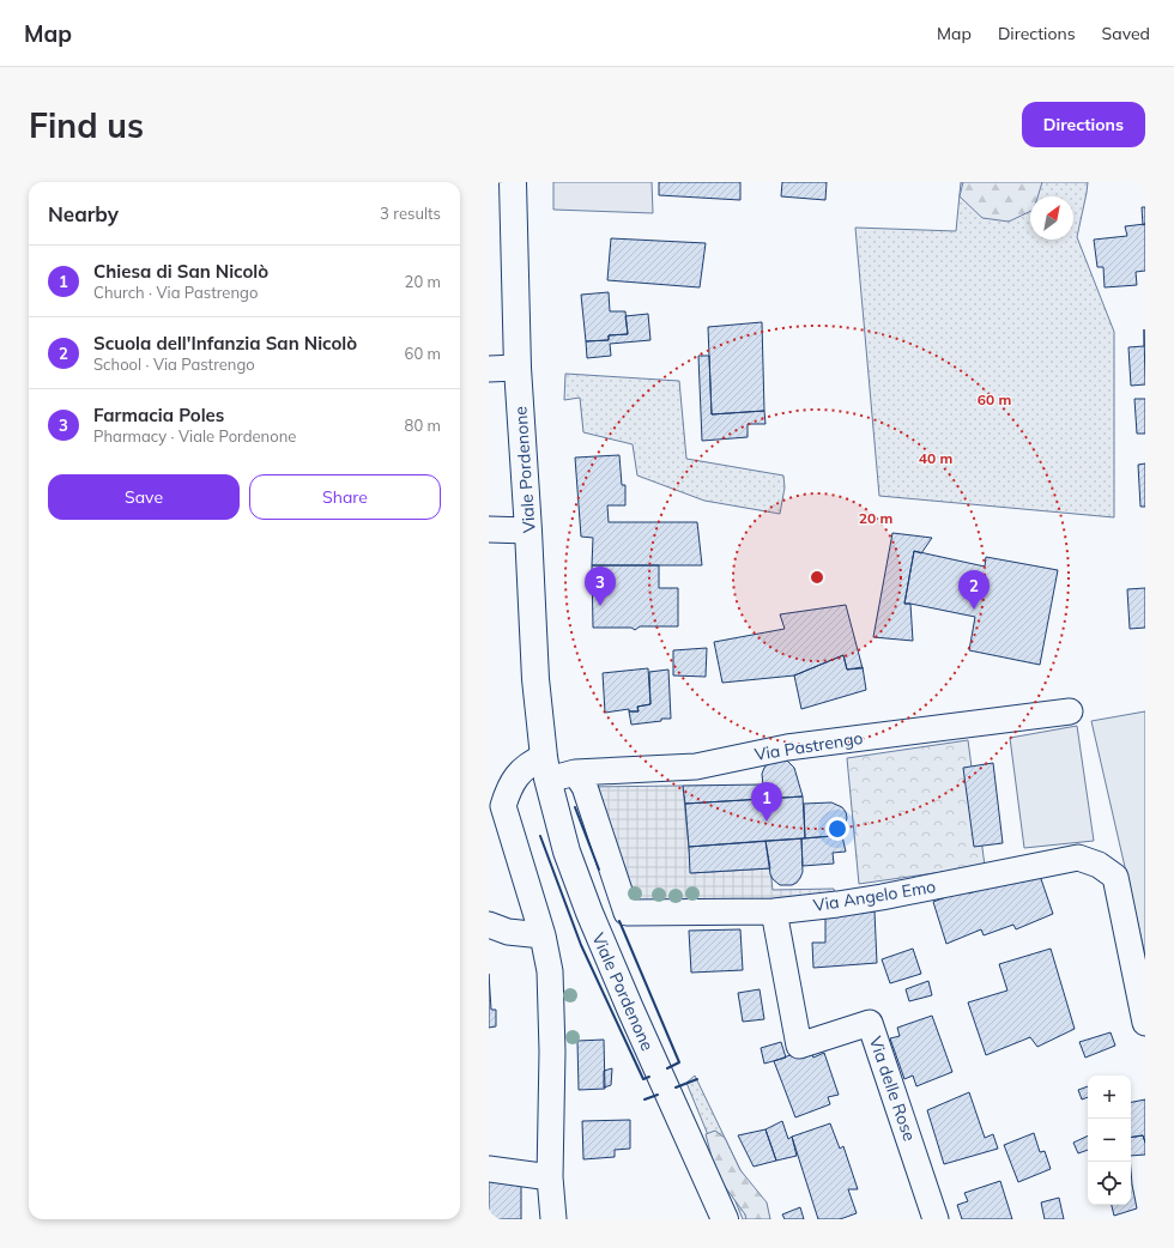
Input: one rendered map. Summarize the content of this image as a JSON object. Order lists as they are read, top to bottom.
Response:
{
  "streets": {
    "main road": ["Viale Pordenone"],
    "street": ["Via Pastrengo", "Via Angelo Emo", "Via delle Rose"]
  },
  "crossings": [
    ["Viale Pordenone", "Via Pastrengo"],
    ["Via Pastrengo", "Via Angelo Emo"],
    ["Via Angelo Emo", "Via delle Rose"]
  ],
  "north": "top right",
  "page": {
    "header": "Map",
    "nav": ["Map", "Directions", "Saved"],
    "buttons": [
      "Directions",
      ["Save", "Share"]
    ],
    "title": "Find us",
    "heading": ["Nearby", "3 results"],
    "list": [
      {
        "mark": "1",
        "name": "Chiesa di San Nicolò",
        "note": "Church · Via Pastrengo",
        "value": "20 m"
      },
      {
        "mark": "2",
        "name": "Scuola dell'Infanzia San Nicolò",
        "note": "School · Via Pastrengo",
        "value": "60 m"
      },
      {
        "mark": "3",
        "name": "Farmacia Poles",
        "note": "Pharmacy · Viale Pordenone",
        "value": "80 m"
      }
    ],
    "pins": ["3", "2", "1"],
    "map_buttons": ["+", "−"]
  },
  "rings": ["60 m", "40 m", "20 m"]
}
